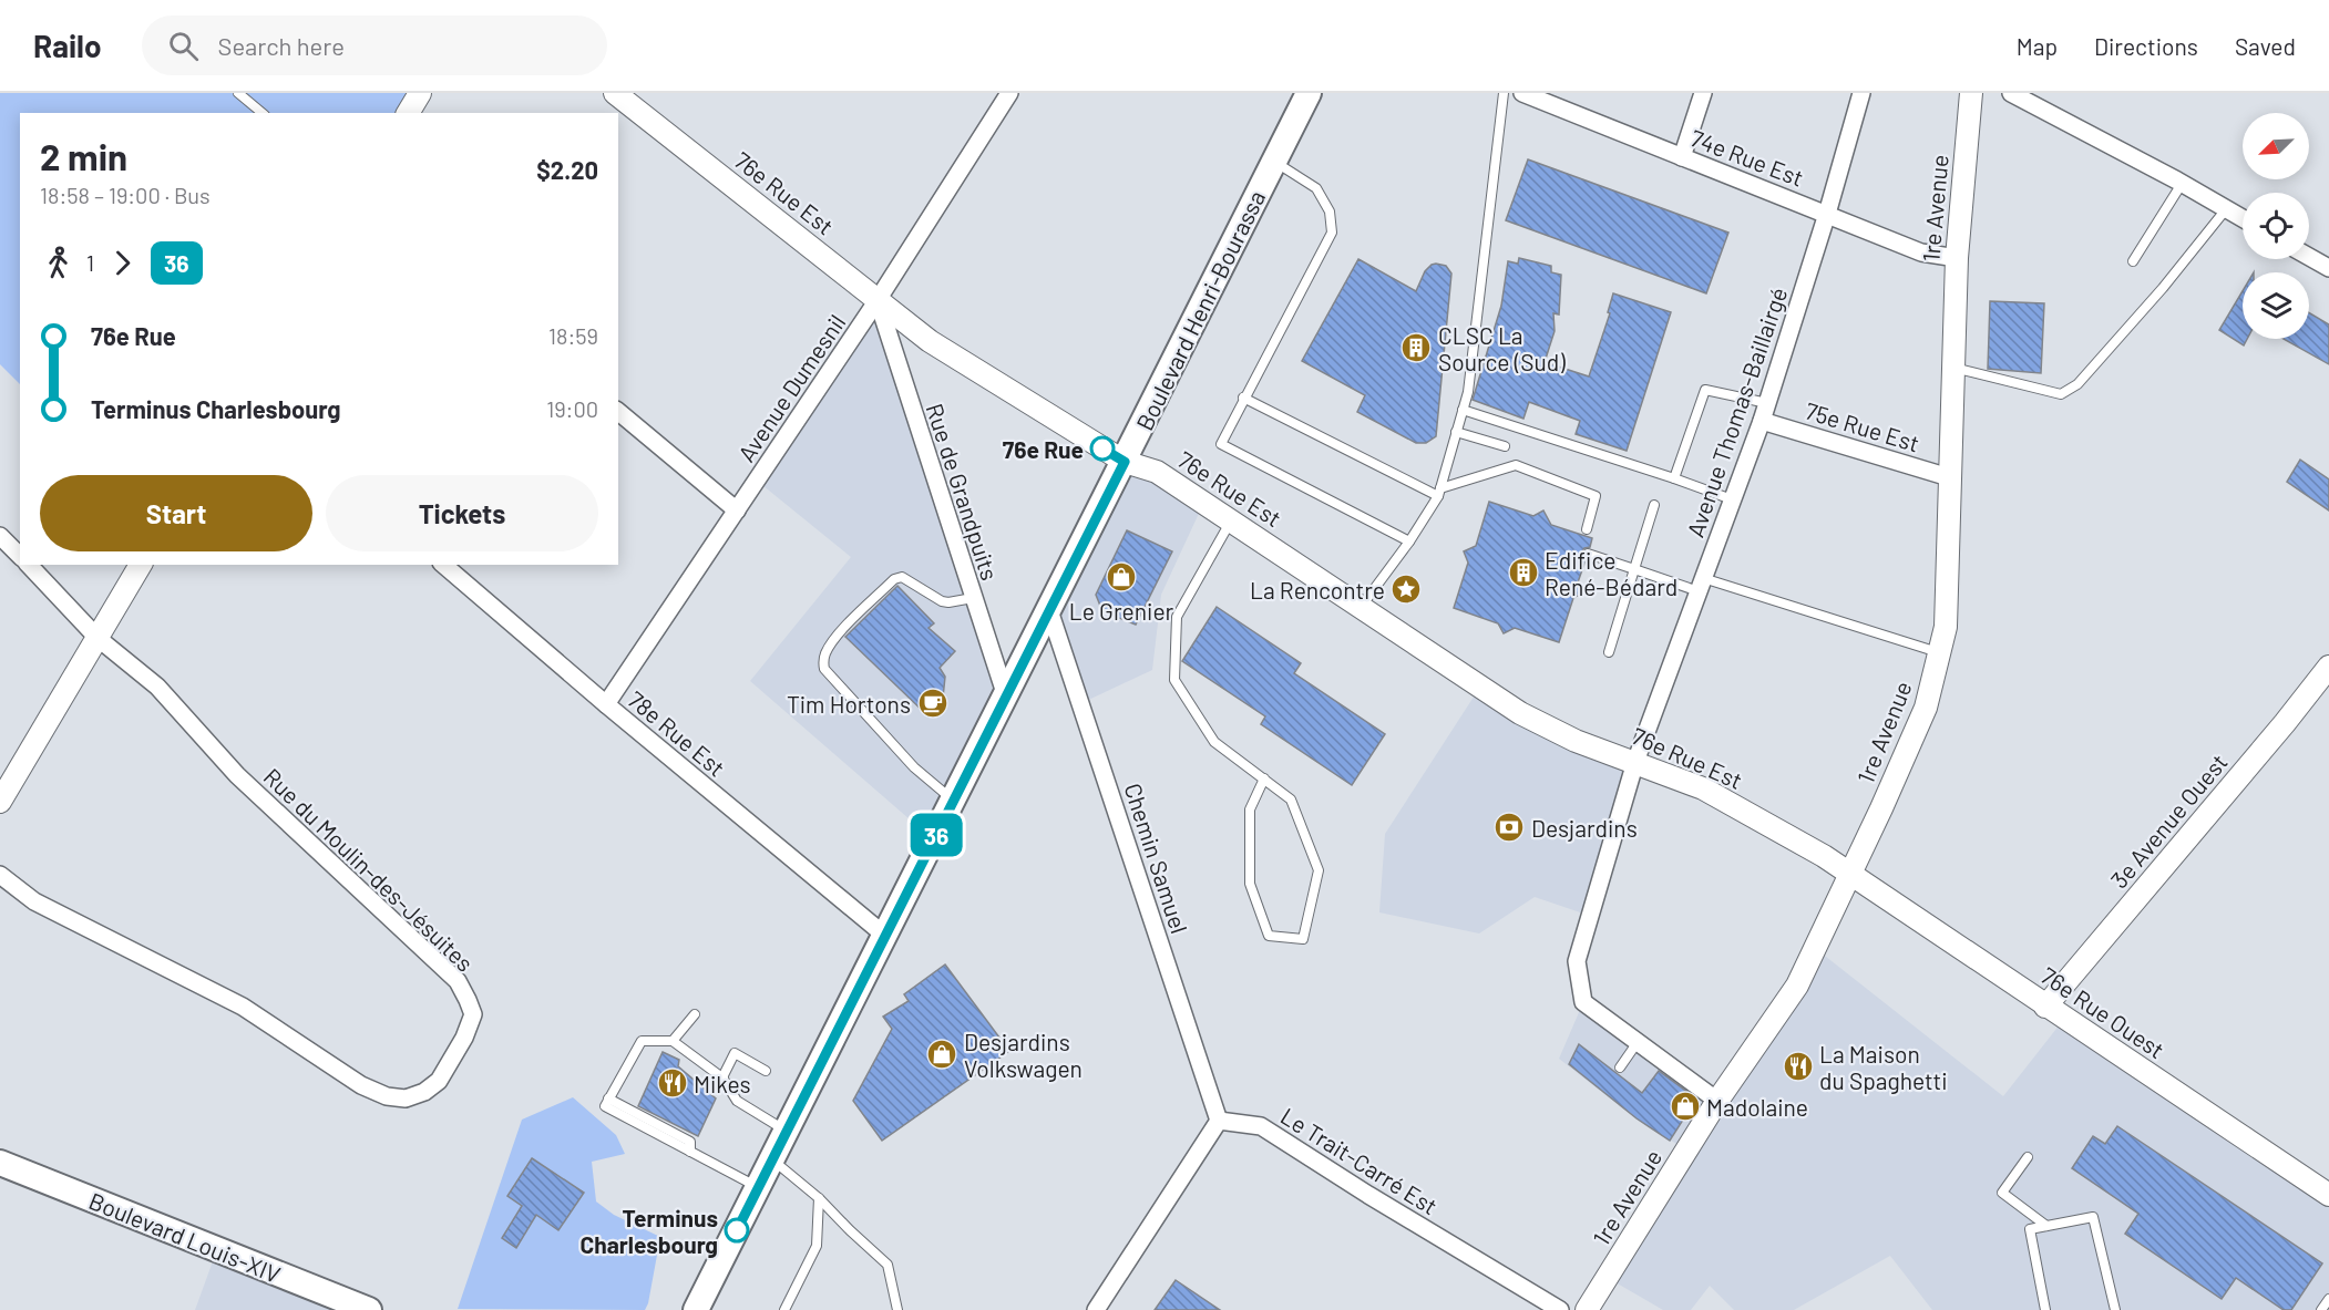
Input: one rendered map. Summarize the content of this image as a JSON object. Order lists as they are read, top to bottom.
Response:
{
  "streets": {
    "main road": ["Boulevard Henri-Bourassa", "Boulevard Louis-XIV"],
    "street": [
      "74e Rue Est",
      "76e Rue Est",
      "1re Avenue",
      "Avenue Dumesnil",
      "Avenue Thomas-Baillairgé",
      "75e Rue Est",
      "Rue de Grandpuits",
      "78e Rue Est",
      "3e Avenue Ouest",
      "Chemin Samuel",
      "Rue du Moulin-des-Jésuites",
      "76e Rue Ouest",
      "Le Trait-Carré Est"
    ]
  },
  "crossings": [
    ["74e Rue Est", "1re Avenue"],
    ["74e Rue Est", "Avenue Thomas-Baillairgé"],
    ["76e Rue Est", "1re Avenue"],
    ["76e Rue Est", "Boulevard Henri-Bourassa"],
    ["76e Rue Est", "Avenue Dumesnil"],
    ["76e Rue Est", "Avenue Thomas-Baillairgé"],
    ["76e Rue Est", "Rue de Grandpuits"],
    ["76e Rue Est", "76e Rue Ouest"],
    ["1re Avenue", "Avenue Thomas-Baillairgé"],
    ["1re Avenue", "75e Rue Est"],
    ["1re Avenue", "76e Rue Ouest"],
    ["Boulevard Henri-Bourassa", "Rue de Grandpuits"],
    ["Boulevard Henri-Bourassa", "78e Rue Est"],
    ["Boulevard Henri-Bourassa", "Chemin Samuel"],
    ["Avenue Dumesnil", "Rue de Grandpuits"],
    ["Avenue Dumesnil", "78e Rue Est"],
    ["Avenue Thomas-Baillairgé", "75e Rue Est"],
    ["3e Avenue Ouest", "76e Rue Ouest"],
    ["Chemin Samuel", "Le Trait-Carré Est"]
  ],
  "places": {
    "building": ["CLSC La Source (Sud)", "Edifice René-Bédard"],
    "other": ["76e Rue", "Terminus Charlesbourg"],
    "shop": ["Le Grenier", "Desjardins Volkswagen", "Madolaine"],
    "place": ["La Rencontre"],
    "cafe": ["Tim Hortons"],
    "bank": ["Desjardins"],
    "restaurant": ["La Maison du Spaghetti", "Mikes"]
  },
  "lines": ["bus line 36"],
  "north": "bottom left",
  "page": {
    "header": "Railo",
    "search": "Search here",
    "nav": ["Map", "Directions", "Saved"],
    "on_map": "36",
    "heading": ["2 min", "18:58 – 19:00 · Bus", "$2.20"],
    "legs": ["1", "36"],
    "list": [
      {
        "name": "76e Rue",
        "value": "18:59"
      },
      {
        "name": "Terminus Charlesbourg",
        "value": "19:00"
      }
    ],
    "buttons": ["Start", "Tickets"]
  }
}
